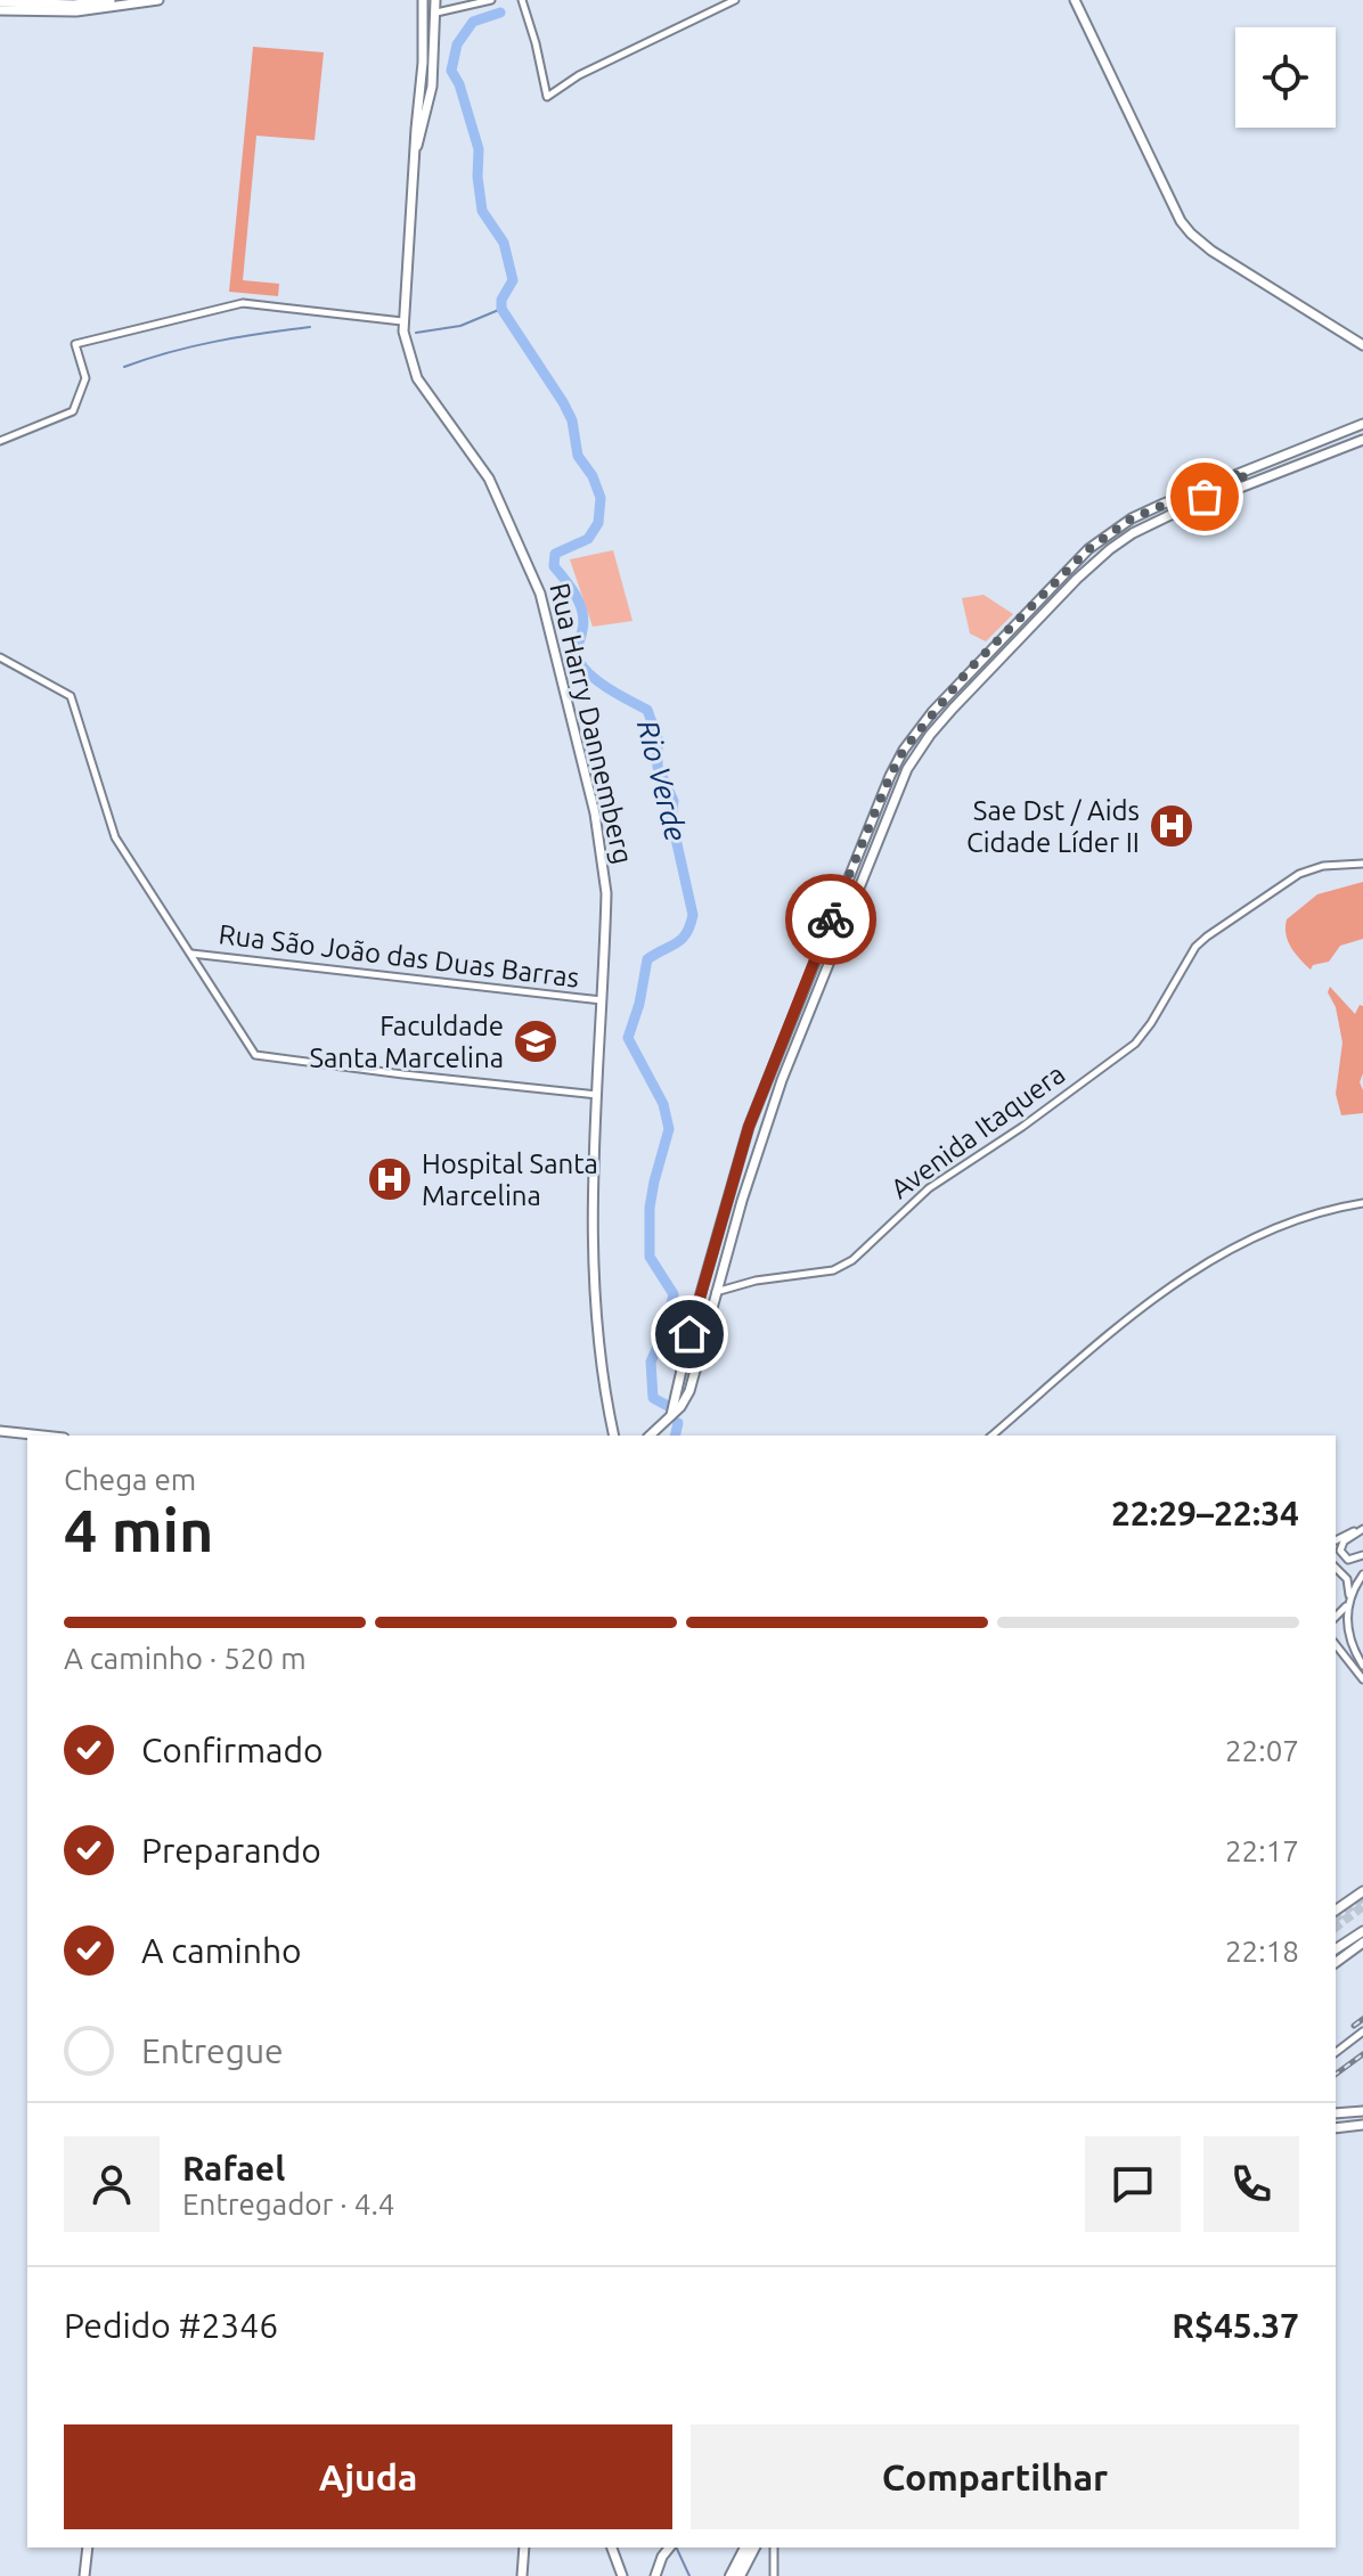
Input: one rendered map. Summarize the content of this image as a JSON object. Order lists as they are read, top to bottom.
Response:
{
  "streets": {
    "main road": ["Rua Harry Dannemberg"],
    "street": ["Rua São João das Duas Barras", "Avenida Itaquera"]
  },
  "crossings": [
    ["Rua Harry Dannemberg", "Rua São João das Duas Barras"]
  ],
  "water": ["Rio Verde"],
  "places": {
    "hospital": ["Sae Dst / Aids Cidade Líder II", "Hospital Santa Marcelina"],
    "school or university": ["Faculdade Santa Marcelina"]
  },
  "page": {
    "heading": ["4 min", "Chega em", "22:29–22:34"],
    "panel": [
      "Rafael",
      "Entregador · 4.4",
      "Pedido #2346",
      "R$45.37"
    ],
    "bar": "A caminho · 520 m",
    "list": [
      ["Confirmado", "22:07"],
      ["Preparando", "22:17"],
      ["A caminho", "22:18"],
      "Entregue"
    ],
    "buttons": ["Ajuda", "Compartilhar"]
  }
}
